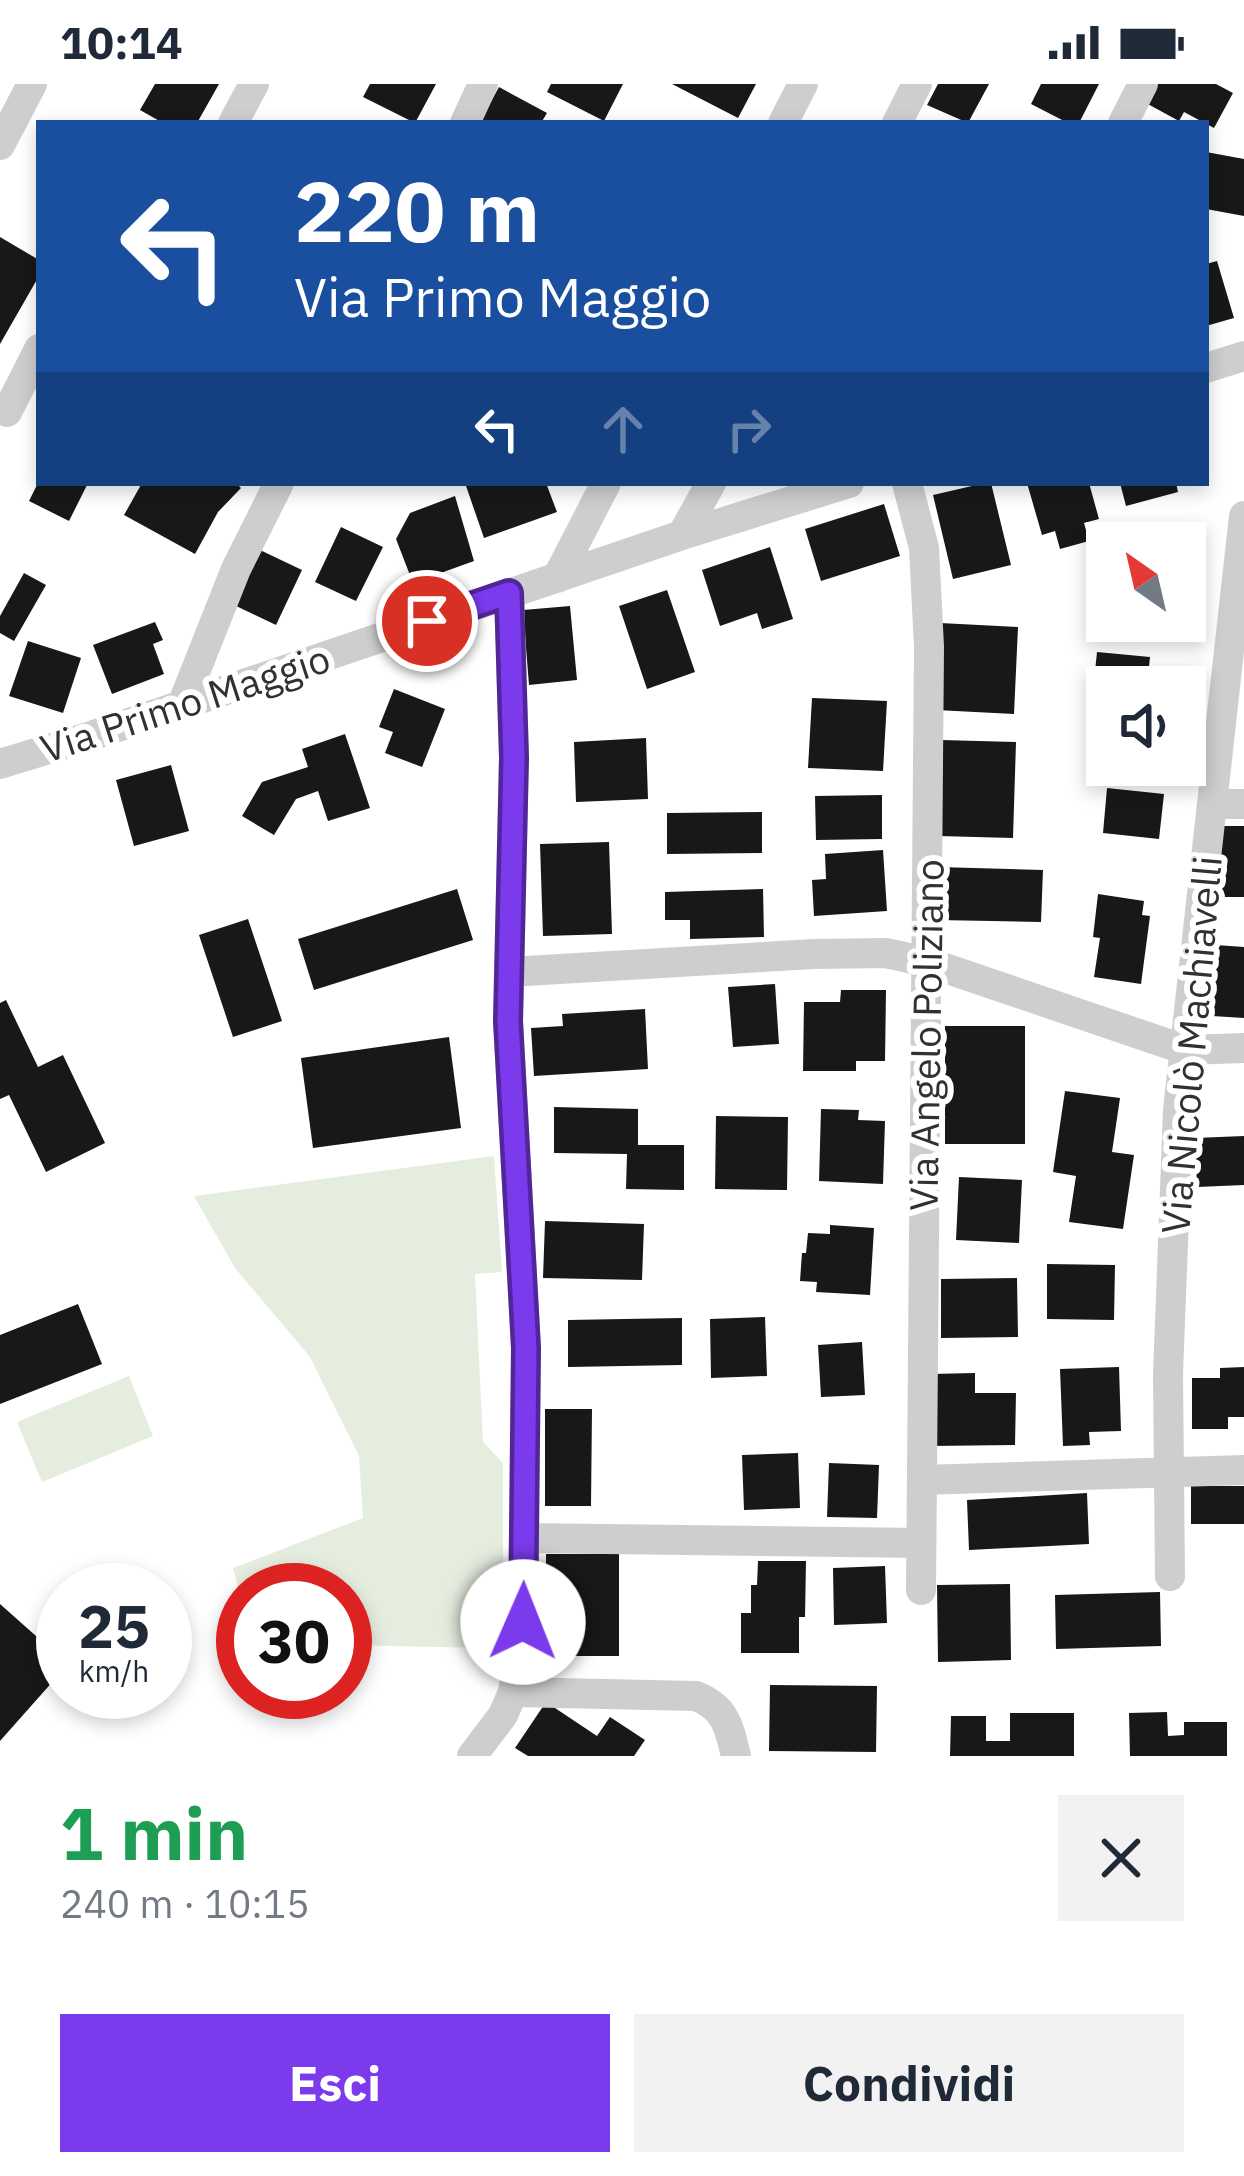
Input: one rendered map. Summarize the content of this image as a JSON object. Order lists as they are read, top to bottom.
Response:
{
  "streets": {
    "street": ["Via Primo Maggio", "Via Angelo Poliziano", "Via Nicolò Machiavelli"]
  },
  "north": "top left",
  "page": {
    "status": "10:14",
    "turn": ["220 m", "Via Primo Maggio"],
    "speed": "25 km/h",
    "limit": "30",
    "heading": ["1 min", "240 m · 10:15"],
    "buttons": ["Esci", "Condividi"]
  }
}
